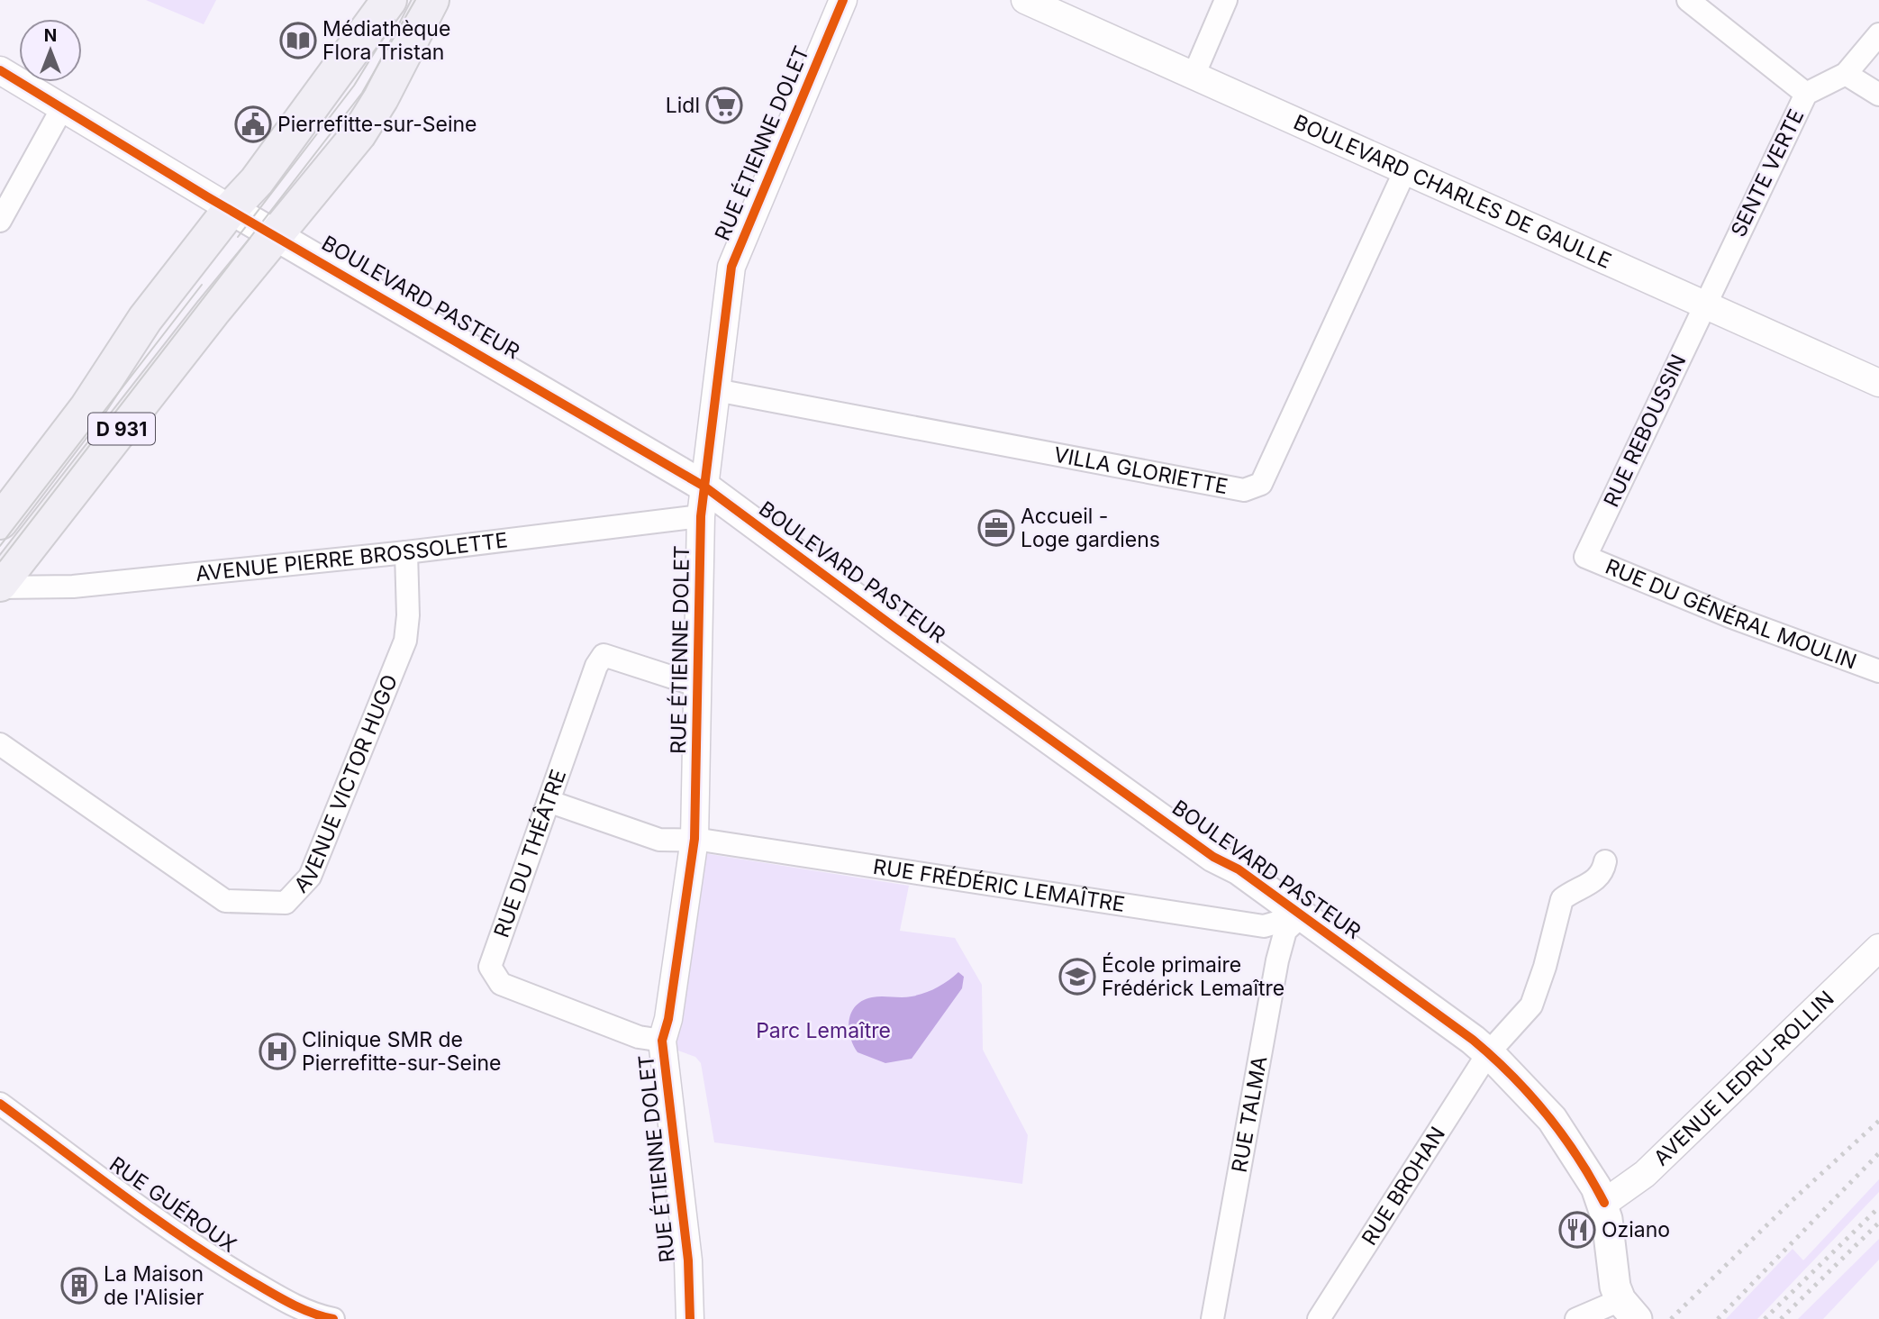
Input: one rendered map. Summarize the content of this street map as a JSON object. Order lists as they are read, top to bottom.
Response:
{
  "streets": {
    "main road": ["BOULEVARD PASTEUR", "D 931"],
    "street": [
      "RUE ÉTIENNE DOLET",
      "SENTE VERTE",
      "BOULEVARD CHARLES DE GAULLE",
      "RUE REBOUSSIN",
      "VILLA GLORIETTE",
      "AVENUE PIERRE BROSSOLETTE",
      "RUE DU GÉNÉRAL MOULIN",
      "AVENUE VICTOR HUGO",
      "RUE DU THÉÂTRE",
      "RUE FRÉDÉRIC LEMAÎTRE",
      "AVENUE LEDRU-ROLLIN",
      "RUE TALMA",
      "RUE BROHAN",
      "RUE GUÉROUX"
    ]
  },
  "crossings": [
    ["RUE ÉTIENNE DOLET", "BOULEVARD PASTEUR"],
    ["RUE ÉTIENNE DOLET", "VILLA GLORIETTE"],
    ["RUE ÉTIENNE DOLET", "AVENUE PIERRE BROSSOLETTE"],
    ["RUE ÉTIENNE DOLET", "RUE DU THÉÂTRE"],
    ["RUE ÉTIENNE DOLET", "RUE FRÉDÉRIC LEMAÎTRE"],
    ["SENTE VERTE", "BOULEVARD CHARLES DE GAULLE"],
    ["SENTE VERTE", "RUE REBOUSSIN"],
    ["BOULEVARD CHARLES DE GAULLE", "RUE REBOUSSIN"],
    ["BOULEVARD CHARLES DE GAULLE", "VILLA GLORIETTE"],
    ["BOULEVARD PASTEUR", "D 931"],
    ["BOULEVARD PASTEUR", "RUE FRÉDÉRIC LEMAÎTRE"],
    ["BOULEVARD PASTEUR", "AVENUE LEDRU-ROLLIN"],
    ["BOULEVARD PASTEUR", "RUE TALMA"],
    ["BOULEVARD PASTEUR", "RUE BROHAN"],
    ["D 931", "AVENUE PIERRE BROSSOLETTE"],
    ["RUE REBOUSSIN", "RUE DU GÉNÉRAL MOULIN"],
    ["AVENUE PIERRE BROSSOLETTE", "AVENUE VICTOR HUGO"],
    ["RUE DU THÉÂTRE", "RUE FRÉDÉRIC LEMAÎTRE"],
    ["RUE FRÉDÉRIC LEMAÎTRE", "RUE TALMA"]
  ],
  "parks": ["Parc Lemaître"],
  "places": {
    "library": ["Médiathèque Flora Tristan"],
    "supermarket": ["Lidl"],
    "public building": ["Pierrefitte-sur-Seine"],
    "office": ["Accueil - Loge gardiens"],
    "school or university": ["École primaire Frédérick Lemaître"],
    "hospital": ["Clinique SMR de Pierrefitte-sur-Seine"],
    "restaurant": ["Oziano"],
    "building": ["La Maison de l'Alisier"]
  },
  "north": "top"
}
